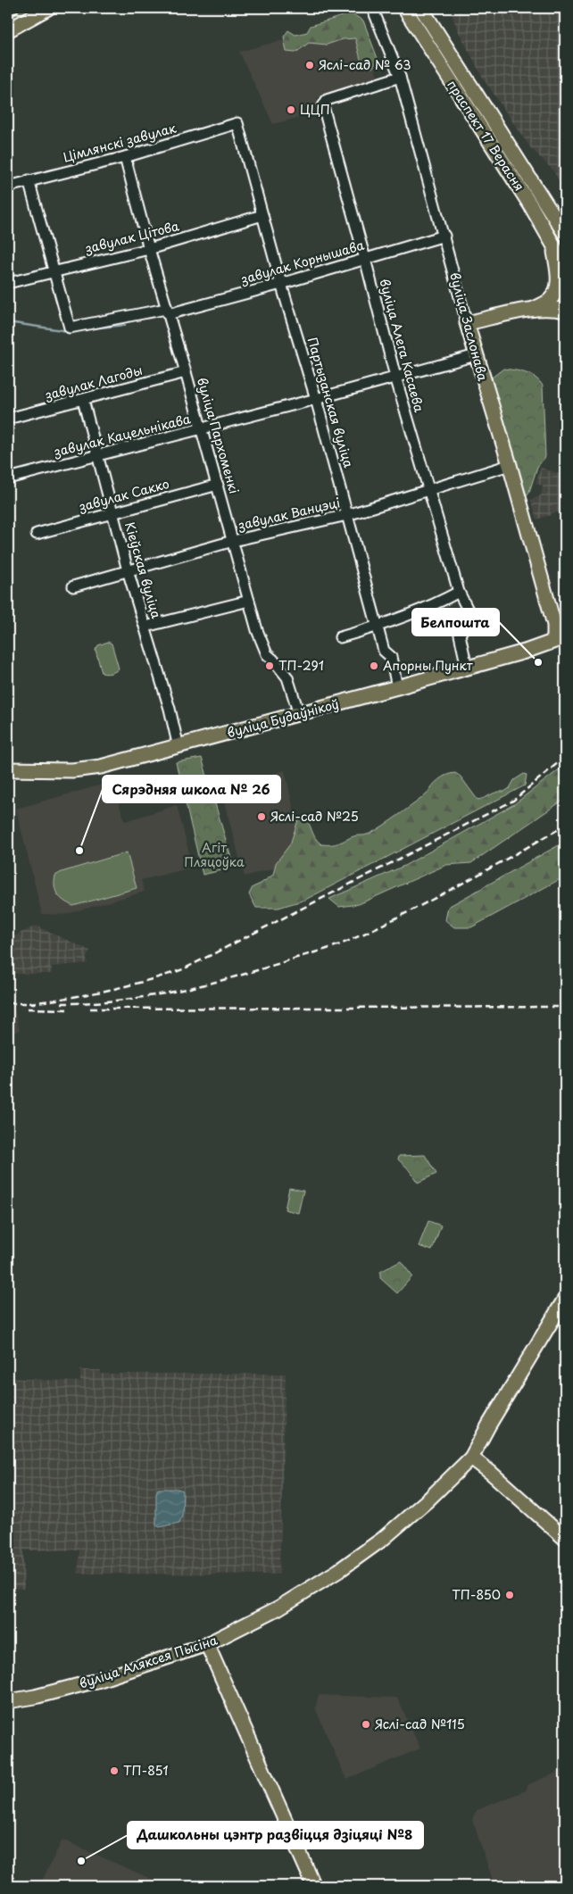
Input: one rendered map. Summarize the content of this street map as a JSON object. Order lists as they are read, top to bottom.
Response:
{
  "streets": {
    "main road": [
      "праспект 17 Верасня",
      "вуліца Заслонава",
      "вуліца Будаўнікоў",
      "вуліца Аляксея Пысіна"
    ],
    "street": [
      "Цімлянскі завулак",
      "завулак Цітова",
      "завулак Корнышава",
      "вуліца Алега Касаева",
      "завулак Лагоды",
      "Партызанская вуліца",
      "завулак Кацельнікава",
      "вуліца Пархоменкі",
      "завулак Сакко",
      "завулак Ванцэці",
      "Кіеўская вуліца"
    ]
  },
  "crossings": [
    ["Цімлянскі завулак", "Партызанская вуліца"],
    ["Цімлянскі завулак", "вуліца Пархоменкі"],
    ["завулак Цітова", "завулак Корнышава"],
    ["завулак Цітова", "Партызанская вуліца"],
    ["завулак Цітова", "вуліца Пархоменкі"],
    ["завулак Корнышава", "вуліца Заслонава"],
    ["завулак Корнышава", "вуліца Алега Касаева"],
    ["завулак Корнышава", "Партызанская вуліца"],
    ["завулак Корнышава", "вуліца Пархоменкі"],
    ["вуліца Заслонава", "вуліца Алега Касаева"],
    ["вуліца Заслонава", "завулак Кацельнікава"],
    ["вуліца Заслонава", "завулак Ванцэці"],
    ["вуліца Заслонава", "вуліца Будаўнікоў"],
    ["вуліца Алега Касаева", "завулак Кацельнікава"],
    ["вуліца Алега Касаева", "завулак Ванцэці"],
    ["вуліца Алега Касаева", "вуліца Будаўнікоў"],
    ["завулак Лагоды", "вуліца Пархоменкі"],
    ["завулак Лагоды", "Кіеўская вуліца"],
    ["Партызанская вуліца", "завулак Кацельнікава"],
    ["Партызанская вуліца", "завулак Ванцэці"],
    ["Партызанская вуліца", "вуліца Будаўнікоў"],
    ["завулак Кацельнікава", "вуліца Пархоменкі"],
    ["завулак Кацельнікава", "Кіеўская вуліца"],
    ["вуліца Пархоменкі", "завулак Сакко"],
    ["вуліца Пархоменкі", "завулак Ванцэці"],
    ["вуліца Пархоменкі", "вуліца Будаўнікоў"],
    ["завулак Сакко", "Кіеўская вуліца"],
    ["завулак Ванцэці", "Кіеўская вуліца"],
    ["Кіеўская вуліца", "вуліца Будаўнікоў"]
  ],
  "parks": ["Агіт Пляцоўка"],
  "places": [
    "Яслі-сад № 63",
    "ЦЦП",
    "Белпошта",
    "ТП-291",
    "Апорны Пункт",
    "Яслі-сад №25",
    "Сярэдняя школа № 26",
    "ТП-850",
    "Яслі-сад №115",
    "ТП-851",
    "Дашкольны цэнтр развіцця дзіцяці №8"
  ]
}
